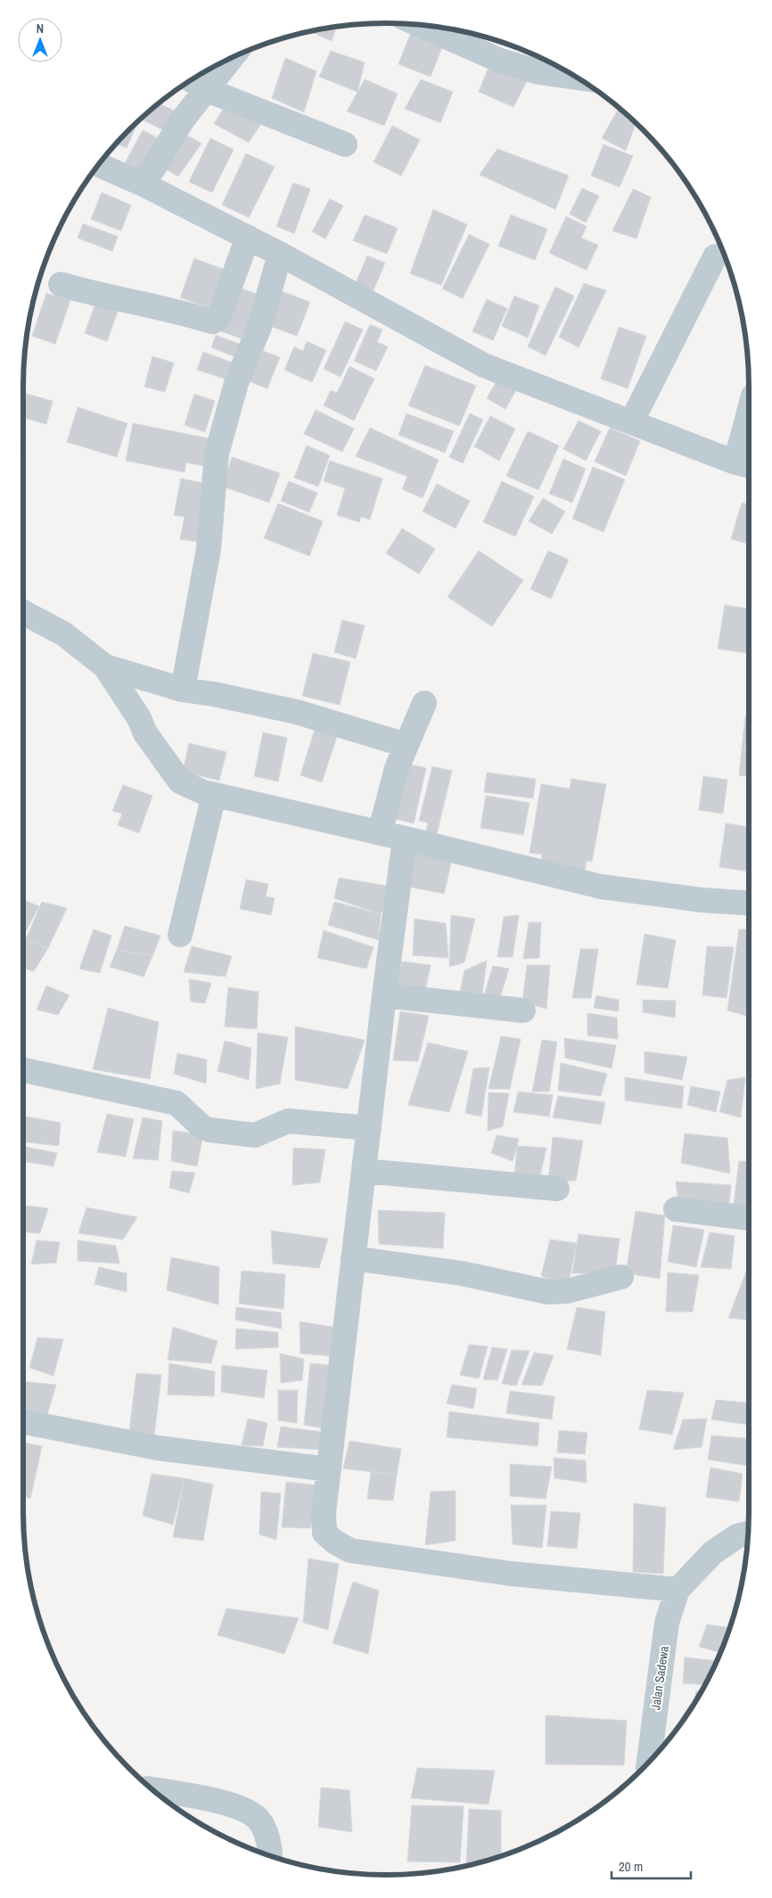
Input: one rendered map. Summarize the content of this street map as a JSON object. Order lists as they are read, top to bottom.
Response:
{
  "streets": {
    "street": ["Jalan Sadewa"]
  },
  "scale_bar": "20 m",
  "north": "top"
}
